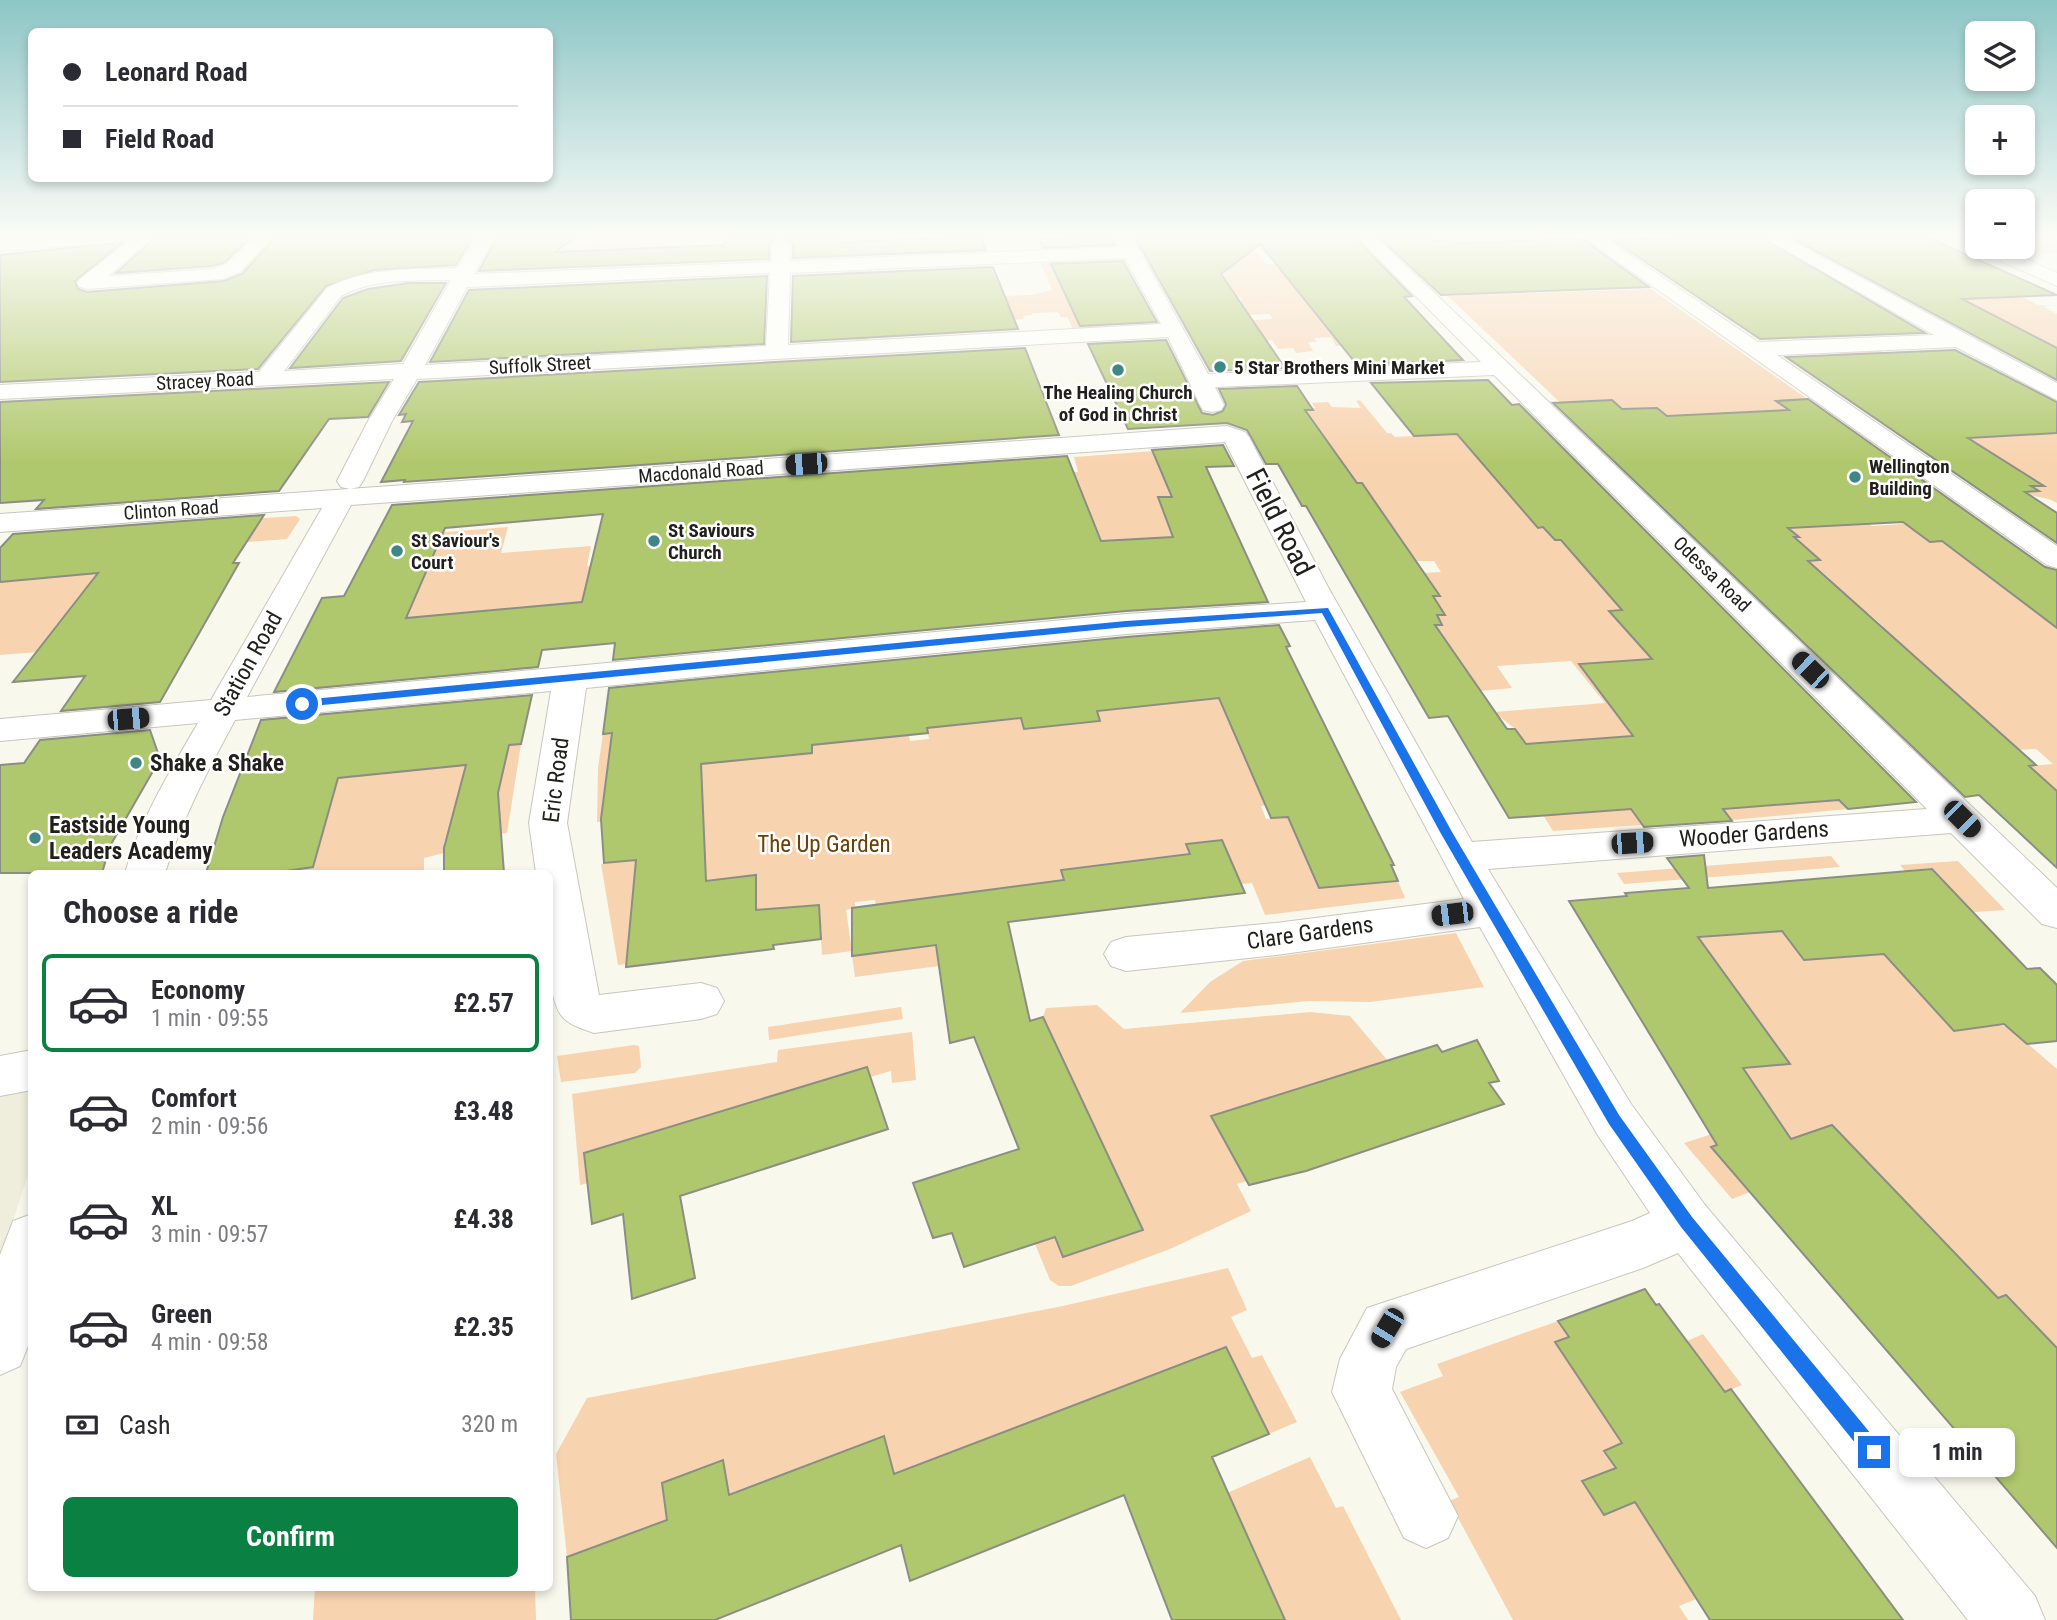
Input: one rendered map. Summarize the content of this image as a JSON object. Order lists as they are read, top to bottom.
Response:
{
  "streets": {
    "street": [
      "Suffolk Street",
      "Stracey Road",
      "Macdonald Road",
      "Clinton Road",
      "Field Road",
      "Odessa Road",
      "Station Road",
      "Eric Road",
      "Wooder Gardens",
      "Clare Gardens"
    ]
  },
  "crossings": [
    ["Suffolk Street", "Stracey Road"],
    ["Suffolk Street", "Field Road"],
    ["Suffolk Street", "Station Road"],
    ["Stracey Road", "Station Road"],
    ["Macdonald Road", "Clinton Road"],
    ["Macdonald Road", "Field Road"],
    ["Macdonald Road", "Station Road"],
    ["Clinton Road", "Station Road"],
    ["Field Road", "Wooder Gardens"],
    ["Field Road", "Clare Gardens"],
    ["Odessa Road", "Wooder Gardens"]
  ],
  "parks": ["The Up Garden"],
  "places": [
    "5 Star Brothers Mini Market",
    "The Healing Church of God in Christ",
    "Wellington Building",
    "St Saviours Church",
    "St Saviour's Court",
    "Shake a Shake",
    "Eastside Young Leaders Academy"
  ],
  "page": {
    "map_buttons": ["+", "−"],
    "banner": ["Leonard Road", "Field Road"],
    "heading": "Choose a ride",
    "list": [
      {
        "name": "Economy",
        "note": "1 min · 09:55",
        "value": "£2.57"
      },
      {
        "name": "Comfort",
        "note": "2 min · 09:56",
        "value": "£3.48"
      },
      {
        "name": "XL",
        "note": "3 min · 09:57",
        "value": "£4.38"
      },
      {
        "name": "Green",
        "note": "4 min · 09:58",
        "value": "£2.35"
      }
    ],
    "pay": ["Cash", "320 m"],
    "bubble": "1 min",
    "buttons": "Confirm"
  }
}
